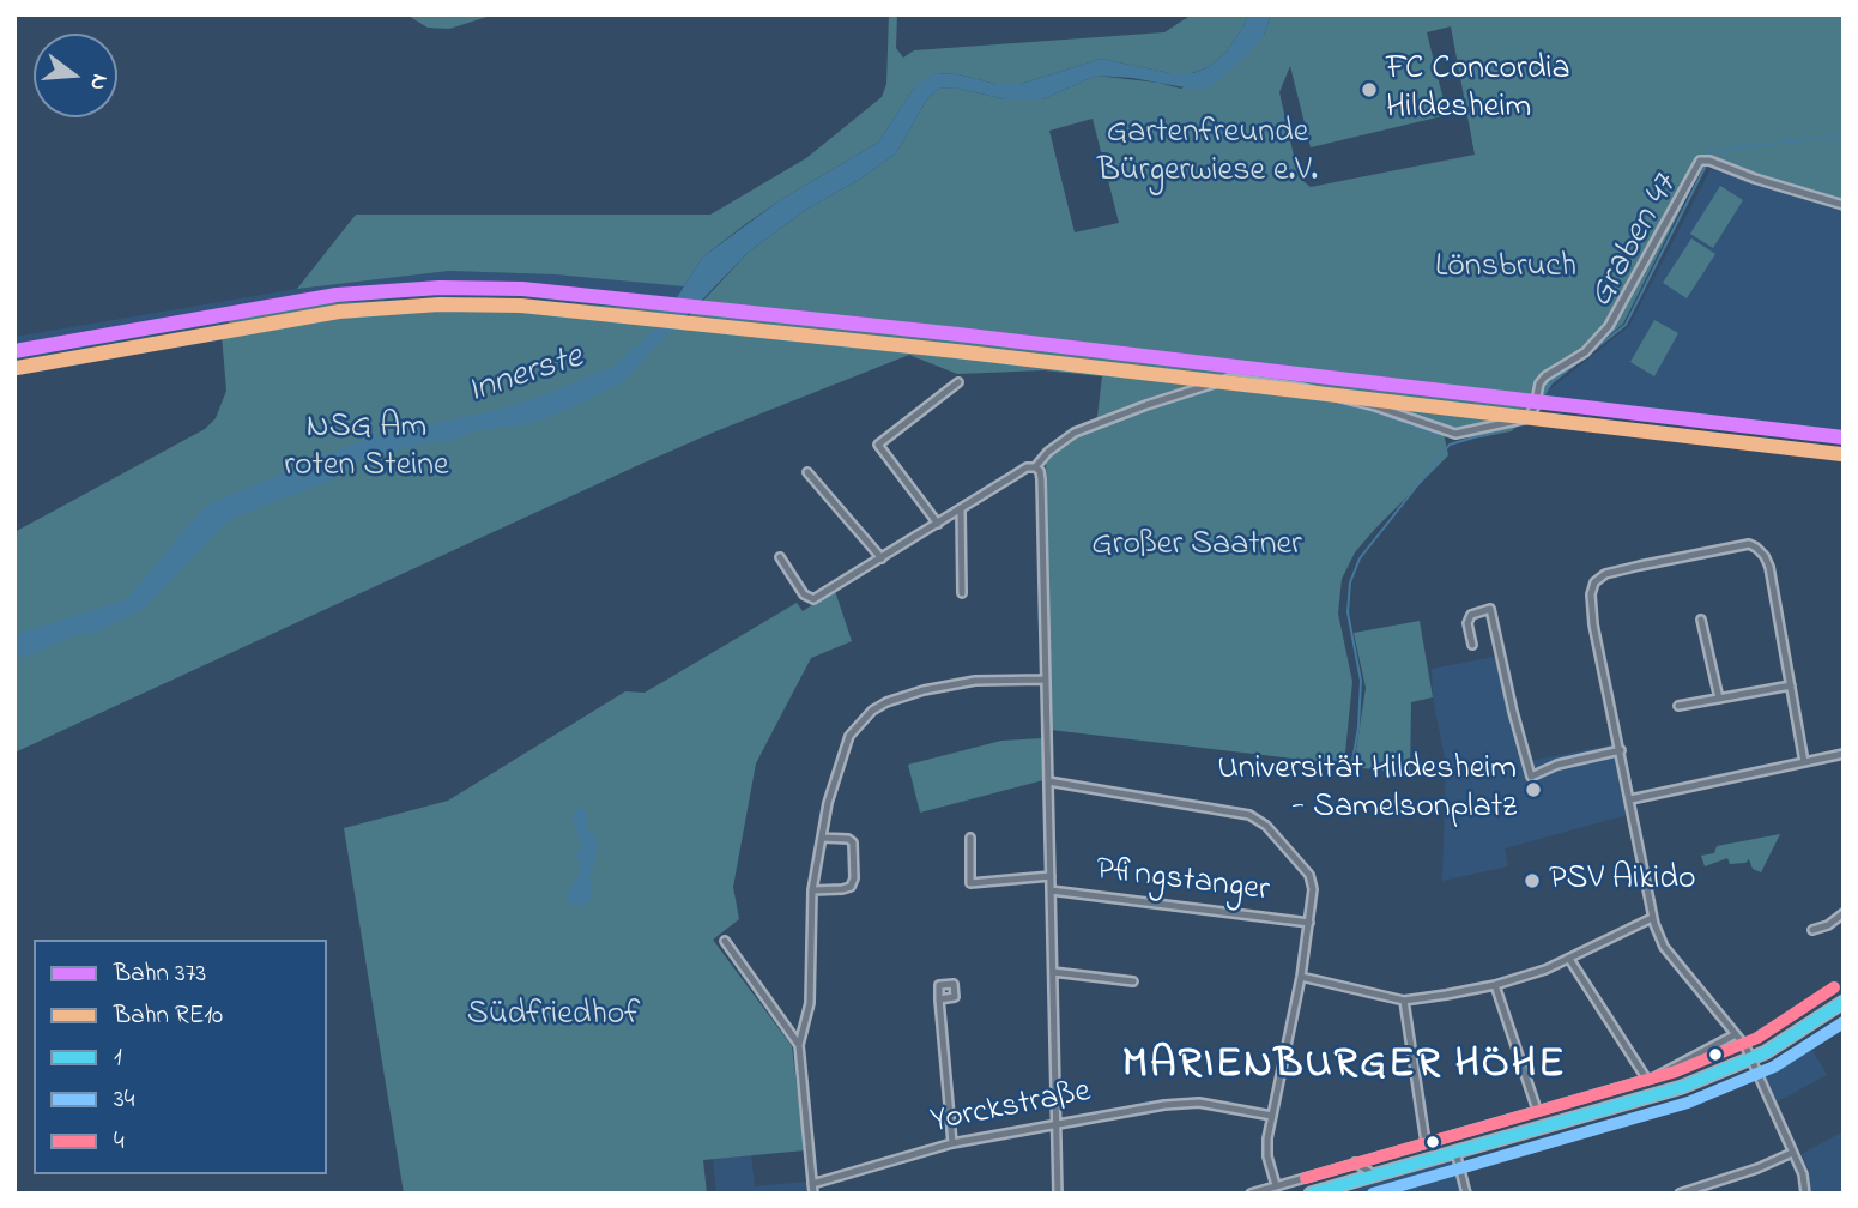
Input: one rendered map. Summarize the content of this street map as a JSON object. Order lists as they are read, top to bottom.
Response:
{
  "streets": {
    "street": ["Pfingstanger", "Yorckstraße"]
  },
  "districts": ["MARIENBURGER HÖHE"],
  "water": ["Graben 47", "Innerste"],
  "parks": [
    "Gartenfreunde Bürgerwiese e.V.",
    "Lönsbruch",
    "NSG Am roten Steine",
    "Großer Saatner",
    "Südfriedhof"
  ],
  "places": ["FC Concordia Hildesheim", "Universität Hildesheim - Samelsonplatz", "PSV Aikido"],
  "lines": [
    "rail line 373",
    "rail line RE10",
    "transit line 4",
    "transit line 1",
    "transit line 34"
  ],
  "legend": [
    "Bahn 373",
    "Bahn RE10",
    "1",
    "34",
    "4"
  ],
  "north": "right"
}
